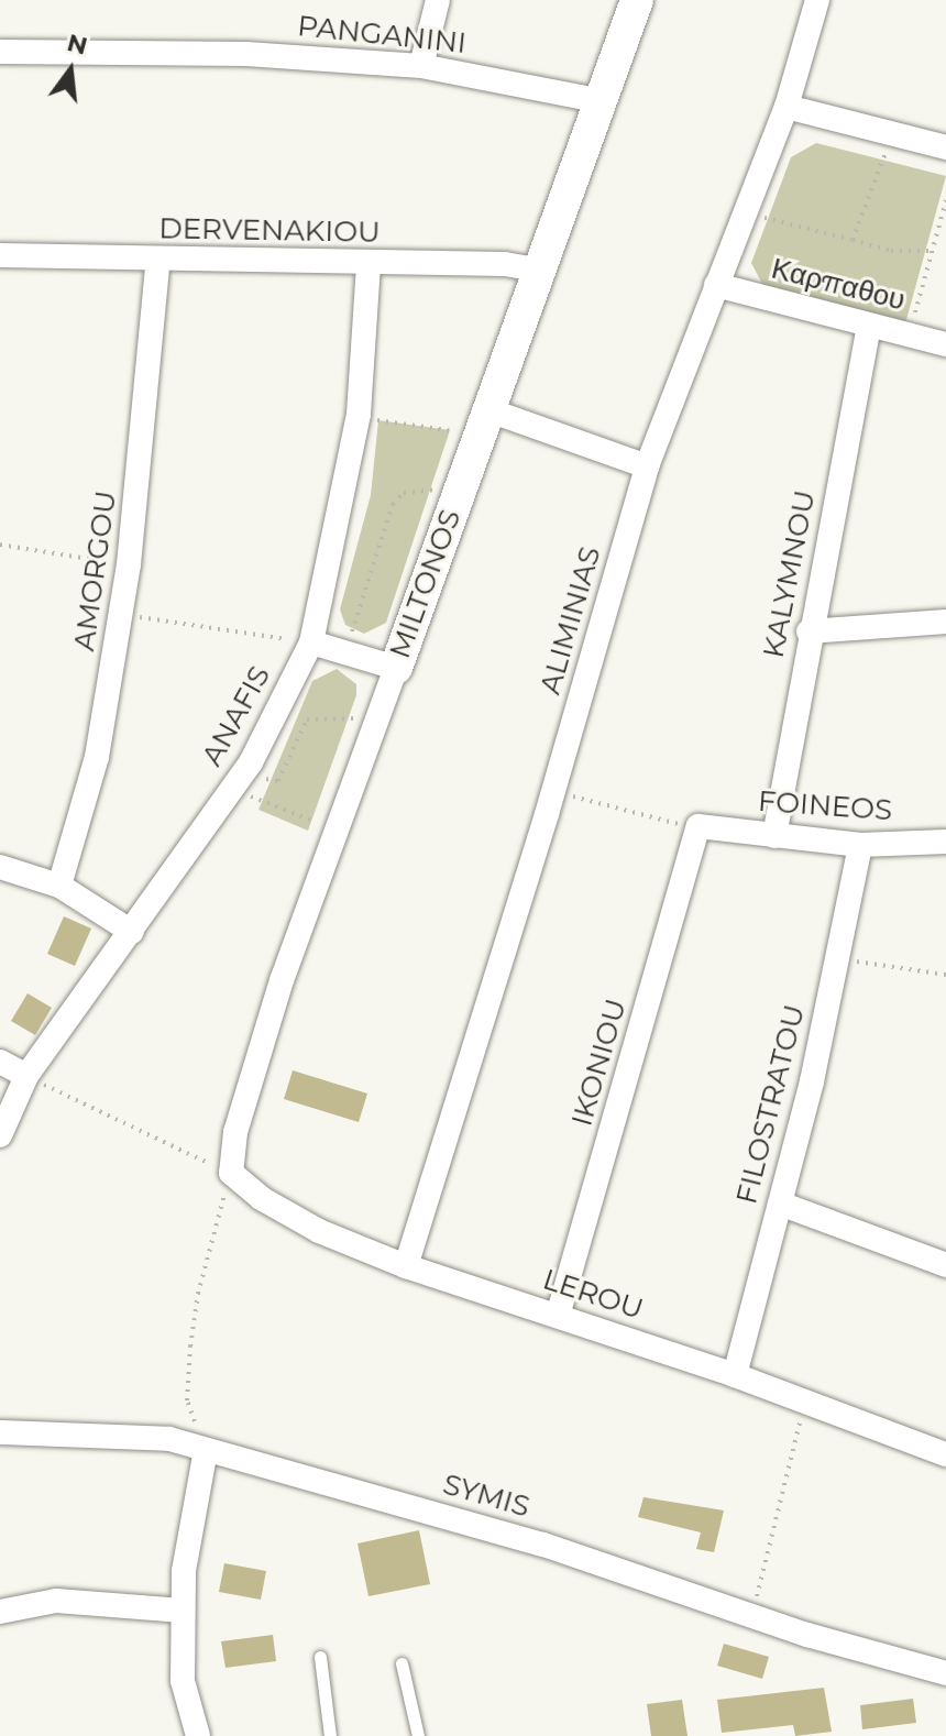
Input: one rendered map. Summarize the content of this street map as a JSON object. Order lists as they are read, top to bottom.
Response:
{
  "streets": {
    "street": [
      "PANGANINI",
      "DERVENAKIOU",
      "Καρπαθου",
      "AMORGOU",
      "KALYMNOU",
      "MILTONOS",
      "ALIMINIAS",
      "ANAFIS",
      "FOINEOS",
      "IKONIOU",
      "FILOSTRATOU",
      "LEROU",
      "SYMIS"
    ]
  },
  "crossings": [
    ["PANGANINI", "MILTONOS"],
    ["DERVENAKIOU", "AMORGOU"],
    ["DERVENAKIOU", "MILTONOS"],
    ["DERVENAKIOU", "ANAFIS"],
    ["Καρπαθου", "KALYMNOU"],
    ["Καρπαθου", "ALIMINIAS"],
    ["KALYMNOU", "FOINEOS"],
    ["MILTONOS", "LEROU"],
    ["ALIMINIAS", "LEROU"],
    ["FOINEOS", "IKONIOU"],
    ["FOINEOS", "FILOSTRATOU"],
    ["IKONIOU", "LEROU"],
    ["FILOSTRATOU", "LEROU"]
  ],
  "north": "top"
}
